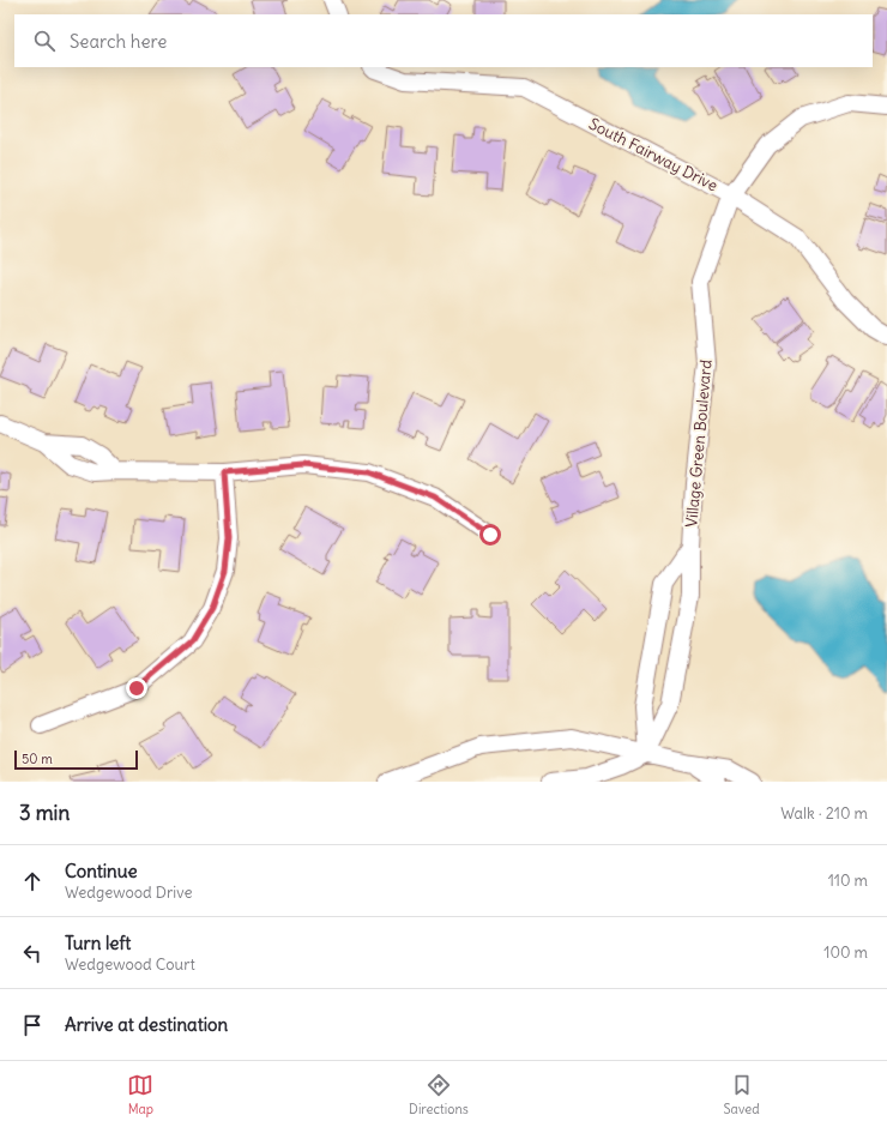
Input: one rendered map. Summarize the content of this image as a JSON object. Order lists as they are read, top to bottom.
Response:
{
  "streets": {
    "street": ["South Fairway Drive", "Village Green Boulevard"]
  },
  "crossings": [
    ["South Fairway Drive", "Village Green Boulevard"]
  ],
  "scale_bar": "50 m",
  "page": {
    "search": "Search here",
    "scale": "50 m",
    "heading": ["3 min", "Walk · 210 m"],
    "list": [
      ["Continue", "Wedgewood Drive", "110 m"],
      ["Turn left", "Wedgewood Court", "100 m"],
      "Arrive at destination"
    ],
    "nav": ["Map", "Directions", "Saved"]
  }
}
